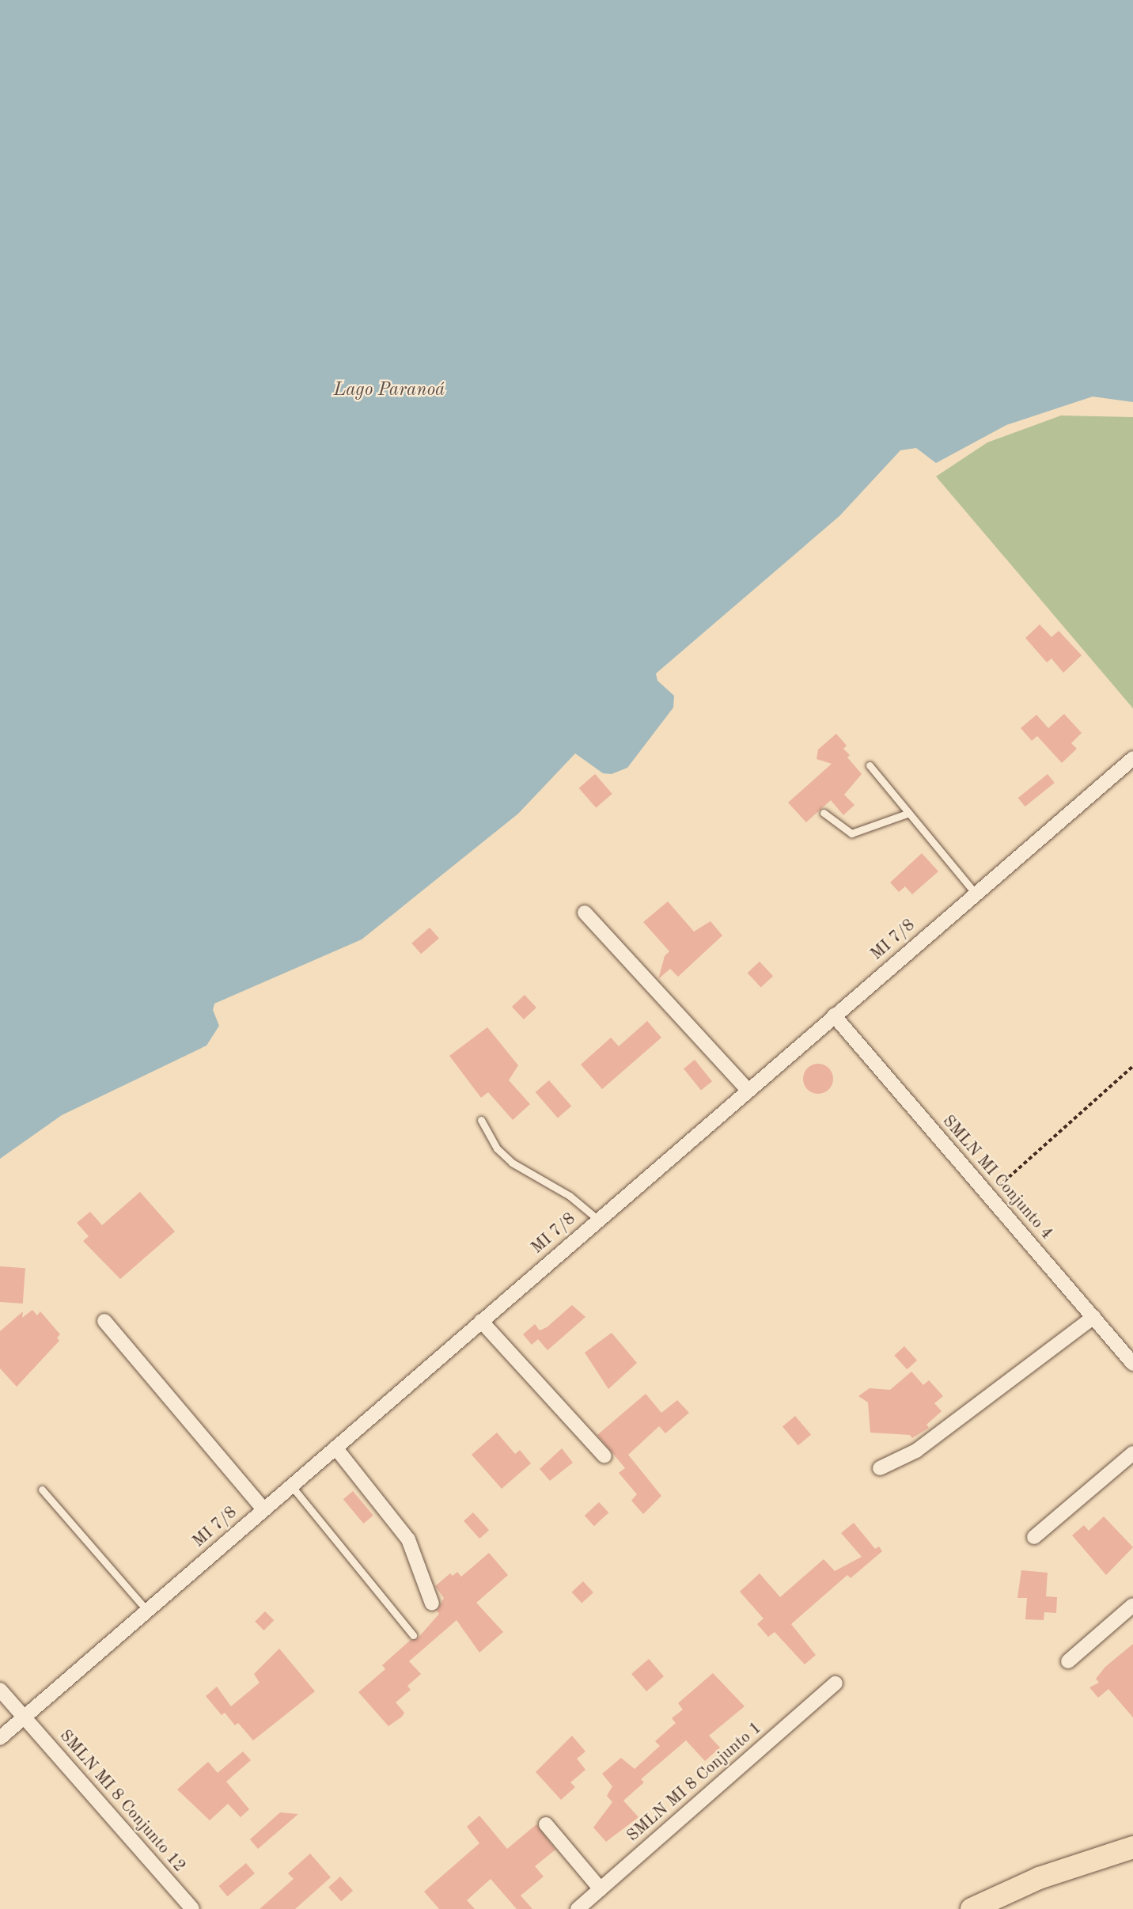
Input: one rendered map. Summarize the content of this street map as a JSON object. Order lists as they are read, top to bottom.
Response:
{
  "streets": {
    "street": [
      "MI 7/8",
      "SMLN MI Conjunto 4",
      "SMLN MI 8 Conjunto 1",
      "SMLN MI 8 Conjunto 12"
    ]
  },
  "crossings": [
    ["MI 7/8", "SMLN MI Conjunto 4"],
    ["MI 7/8", "SMLN MI 8 Conjunto 12"]
  ],
  "water": ["Lago Paranoá"]
}
